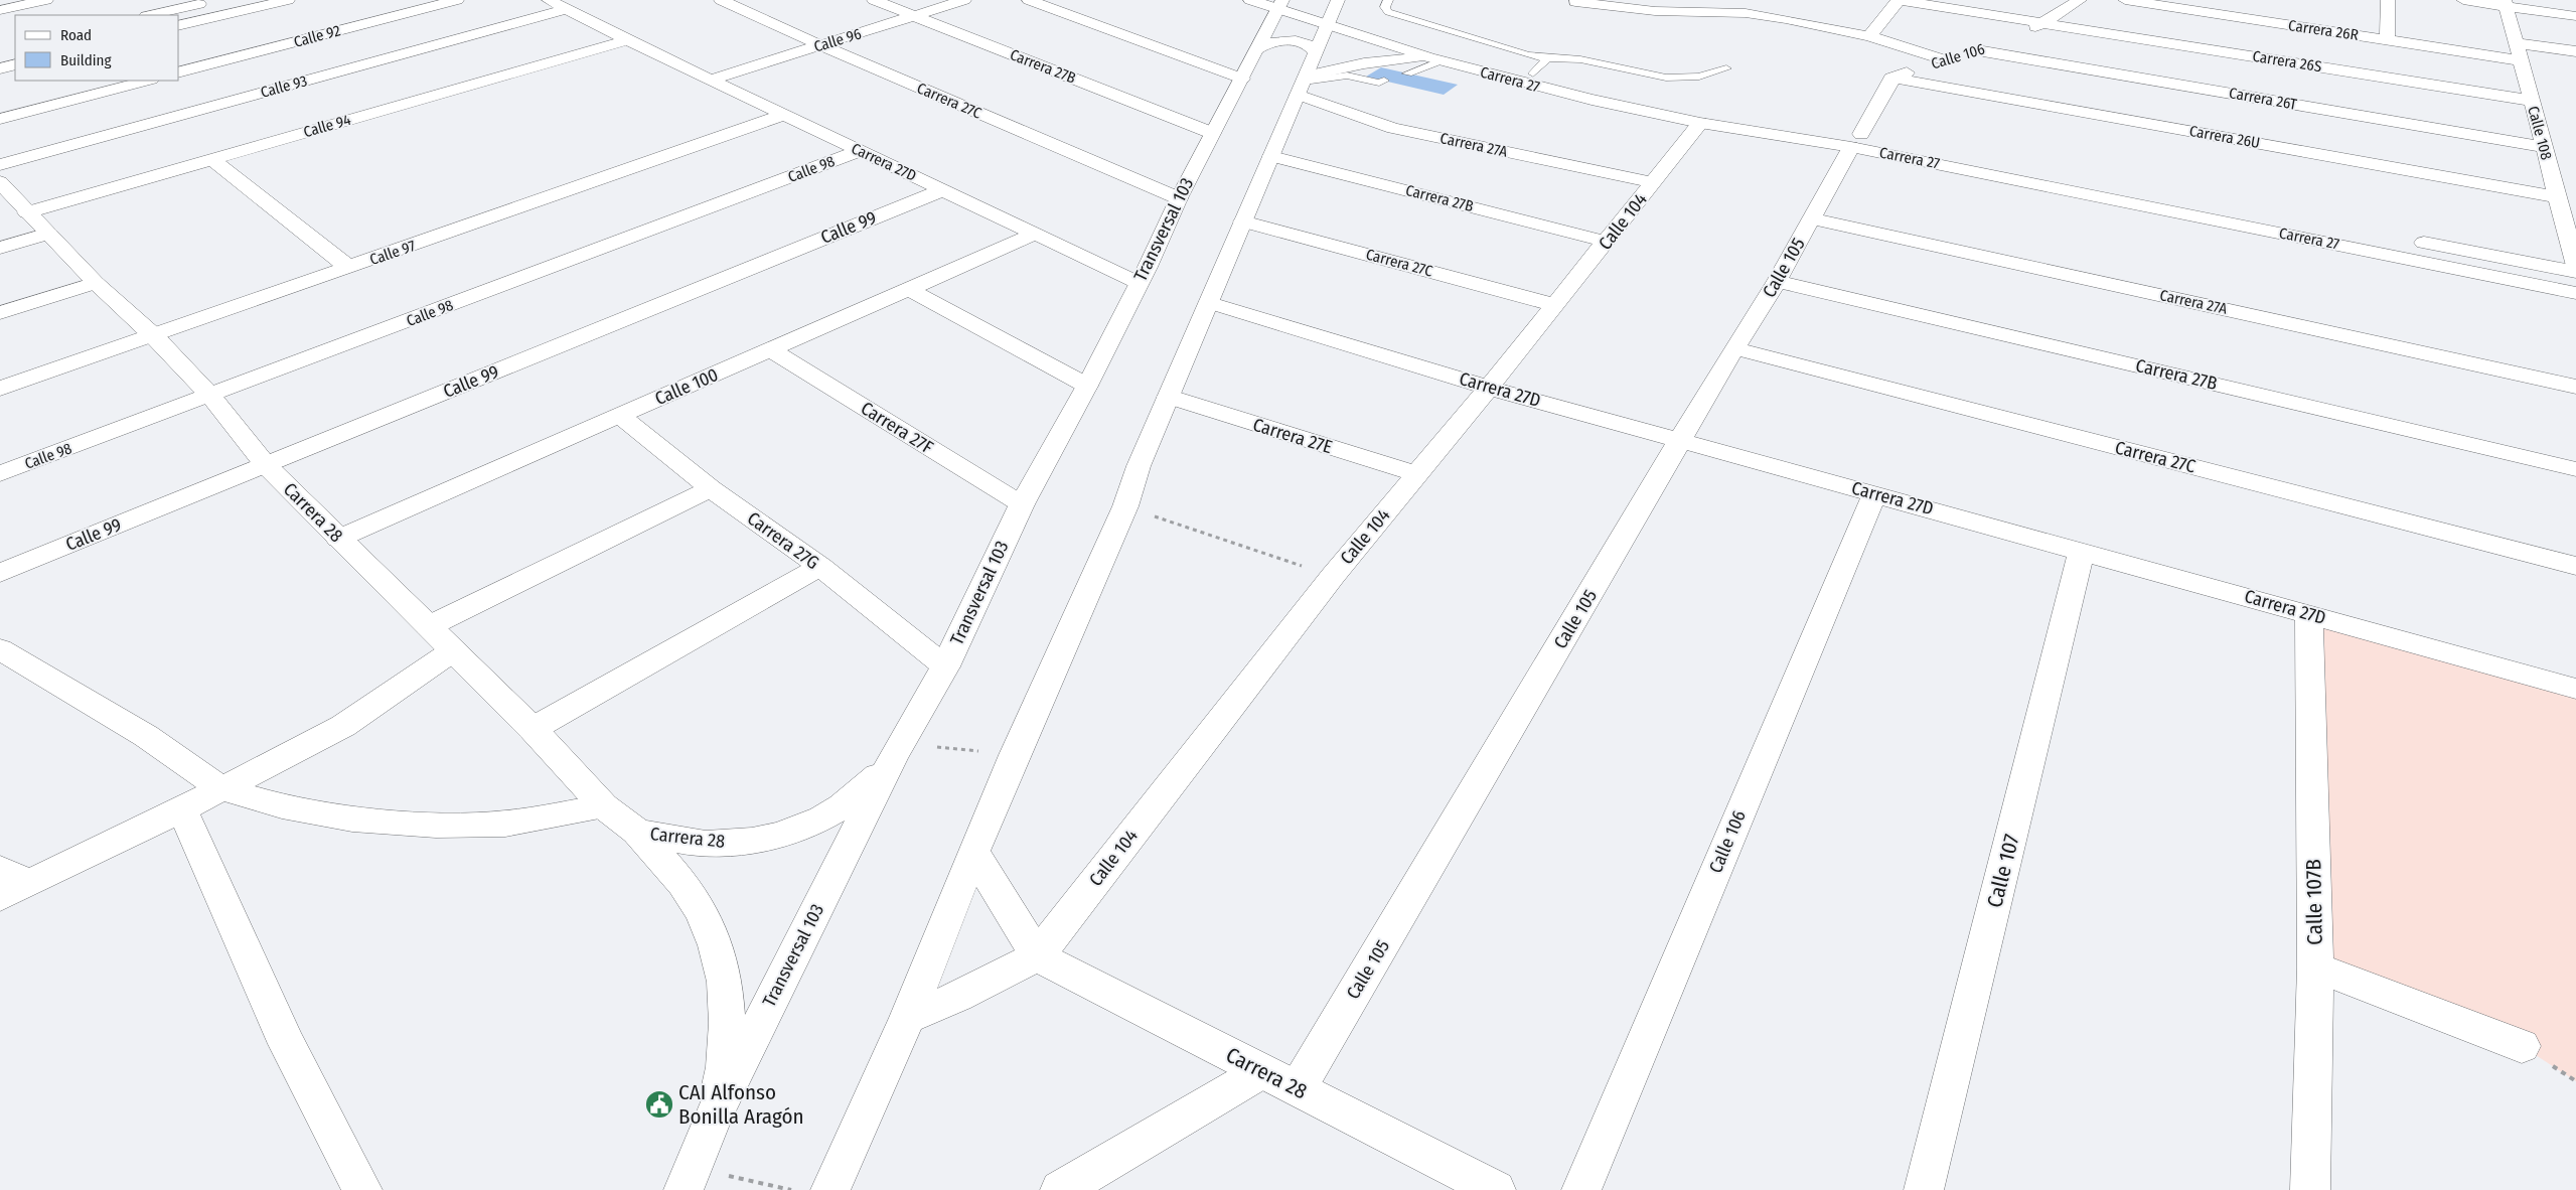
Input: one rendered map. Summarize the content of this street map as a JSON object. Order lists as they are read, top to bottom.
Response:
{
  "streets": {
    "street": [
      "Carrera 26R",
      "Calle 92",
      "Calle 96",
      "Calle 106",
      "Carrera 26S",
      "Carrera 27B",
      "Carrera 27",
      "Calle 93",
      "Carrera 26T",
      "Carrera 27C",
      "Calle 94",
      "Calle 108",
      "Carrera 26U",
      "Carrera 27A",
      "Carrera 27D",
      "Calle 98",
      "Calle 104",
      "Calle 99",
      "Transversal 103",
      "Calle 97",
      "Calle 105",
      "Calle 100",
      "Carrera 27F",
      "Carrera 27E",
      "Carrera 28",
      "Carrera 27G",
      "Calle 107",
      "Calle 107B"
    ]
  },
  "crossings": [
    ["Carrera 26R", "Calle 108"],
    ["Calle 96", "Carrera 27B"],
    ["Calle 96", "Carrera 27C"],
    ["Calle 96", "Carrera 27D"],
    ["Calle 106", "Carrera 26S"],
    ["Calle 106", "Carrera 26T"],
    ["Calle 106", "Carrera 26U"],
    ["Calle 106", "Carrera 27D"],
    ["Carrera 26S", "Calle 108"],
    ["Carrera 27B", "Calle 104"],
    ["Carrera 27B", "Transversal 103"],
    ["Carrera 27B", "Calle 105"],
    ["Carrera 27", "Calle 104"],
    ["Carrera 27", "Transversal 103"],
    ["Carrera 27", "Calle 105"],
    ["Calle 93", "Carrera 27D"],
    ["Carrera 26T", "Calle 108"],
    ["Carrera 27C", "Calle 104"],
    ["Carrera 27C", "Transversal 103"],
    ["Carrera 27C", "Calle 105"],
    ["Calle 94", "Carrera 27D"],
    ["Calle 94", "Carrera 28"],
    ["Calle 108", "Carrera 26U"],
    ["Carrera 27A", "Calle 104"],
    ["Carrera 27A", "Transversal 103"],
    ["Carrera 27A", "Calle 105"],
    ["Carrera 27D", "Calle 98"],
    ["Carrera 27D", "Calle 104"],
    ["Carrera 27D", "Calle 99"],
    ["Carrera 27D", "Transversal 103"],
    ["Carrera 27D", "Calle 97"],
    ["Carrera 27D", "Calle 105"],
    ["Carrera 27D", "Calle 100"],
    ["Carrera 27D", "Calle 107"],
    ["Carrera 27D", "Calle 107B"],
    ["Calle 98", "Carrera 28"],
    ["Calle 104", "Carrera 27E"],
    ["Calle 104", "Carrera 28"],
    ["Calle 99", "Carrera 28"],
    ["Transversal 103", "Carrera 27F"],
    ["Transversal 103", "Carrera 28"],
    ["Transversal 103", "Carrera 27G"],
    ["Calle 97", "Carrera 28"],
    ["Calle 105", "Carrera 28"],
    ["Calle 100", "Carrera 27F"],
    ["Calle 100", "Carrera 28"],
    ["Calle 100", "Carrera 27G"]
  ],
  "places": {
    "public building": ["CAI Alfonso Bonilla Aragón"]
  },
  "legend": ["Road", "Building"]
}
